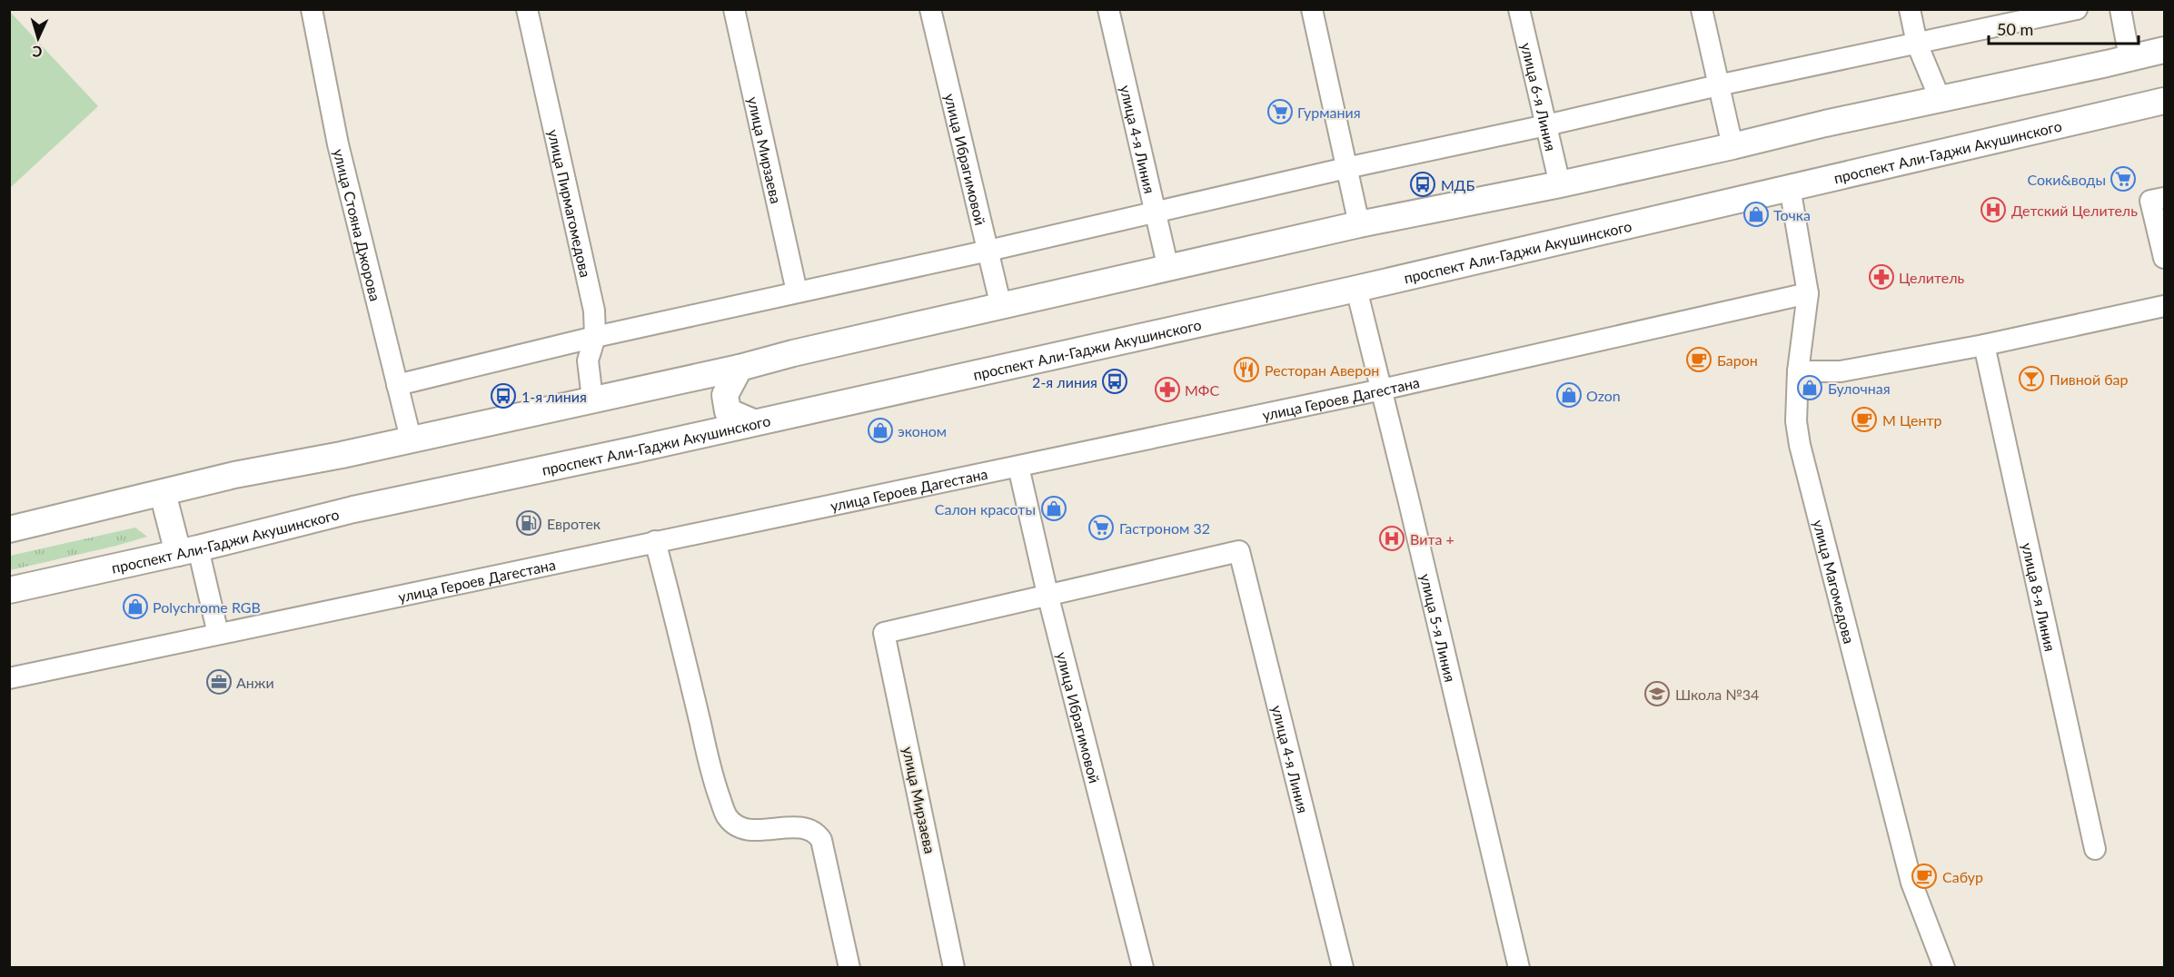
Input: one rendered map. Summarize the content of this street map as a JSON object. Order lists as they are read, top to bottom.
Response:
{
  "streets": {
    "main road": ["проспект Али-Гаджи Акушинского"],
    "street": [
      "улица 6-я Линия",
      "улица 4-я Линия",
      "улица Мирзаева",
      "улица Ибрагимовой",
      "улица Пирмагомедова",
      "улица Стояна Джорова",
      "улица Героев Дагестана",
      "улица Магомедова",
      "улица 8-я Линия",
      "улица 5-я Линия"
    ]
  },
  "crossings": [
    ["улица 4-я Линия", "улица Мирзаева"],
    ["улица 4-я Линия", "улица Ибрагимовой"],
    ["улица Мирзаева", "улица Ибрагимовой"],
    ["проспект Али-Гаджи Акушинского", "улица Магомедова"],
    ["проспект Али-Гаджи Акушинского", "улица 5-я Линия"],
    ["улица Ибрагимовой", "улица Героев Дагестана"],
    ["улица Героев Дагестана", "улица Магомедова"],
    ["улица Героев Дагестана", "улица 5-я Линия"]
  ],
  "places": {
    "supermarket": ["Гурмания", "Соки&воды", "Гастроном 32"],
    "bus stop": ["МДБ", "2-я линия", "1-я линия"],
    "hospital": ["Детский Целитель", "Вита +"],
    "shop": [
      "Точка",
      "Булочная",
      "Ozon",
      "эконом",
      "Салон красоты",
      "Polychrome RGB"
    ],
    "pharmacy": ["Целитель", "МФС"],
    "cafe": ["Барон", "М Центр", "Сабур"],
    "restaurant": ["Ресторан Аверон"],
    "bar": ["Пивной бар"],
    "fuel station": ["Евротек"],
    "office": ["Анжи"],
    "school or university": ["Школа №34"]
  },
  "scale_bar": "50 m",
  "north": "bottom"
}
